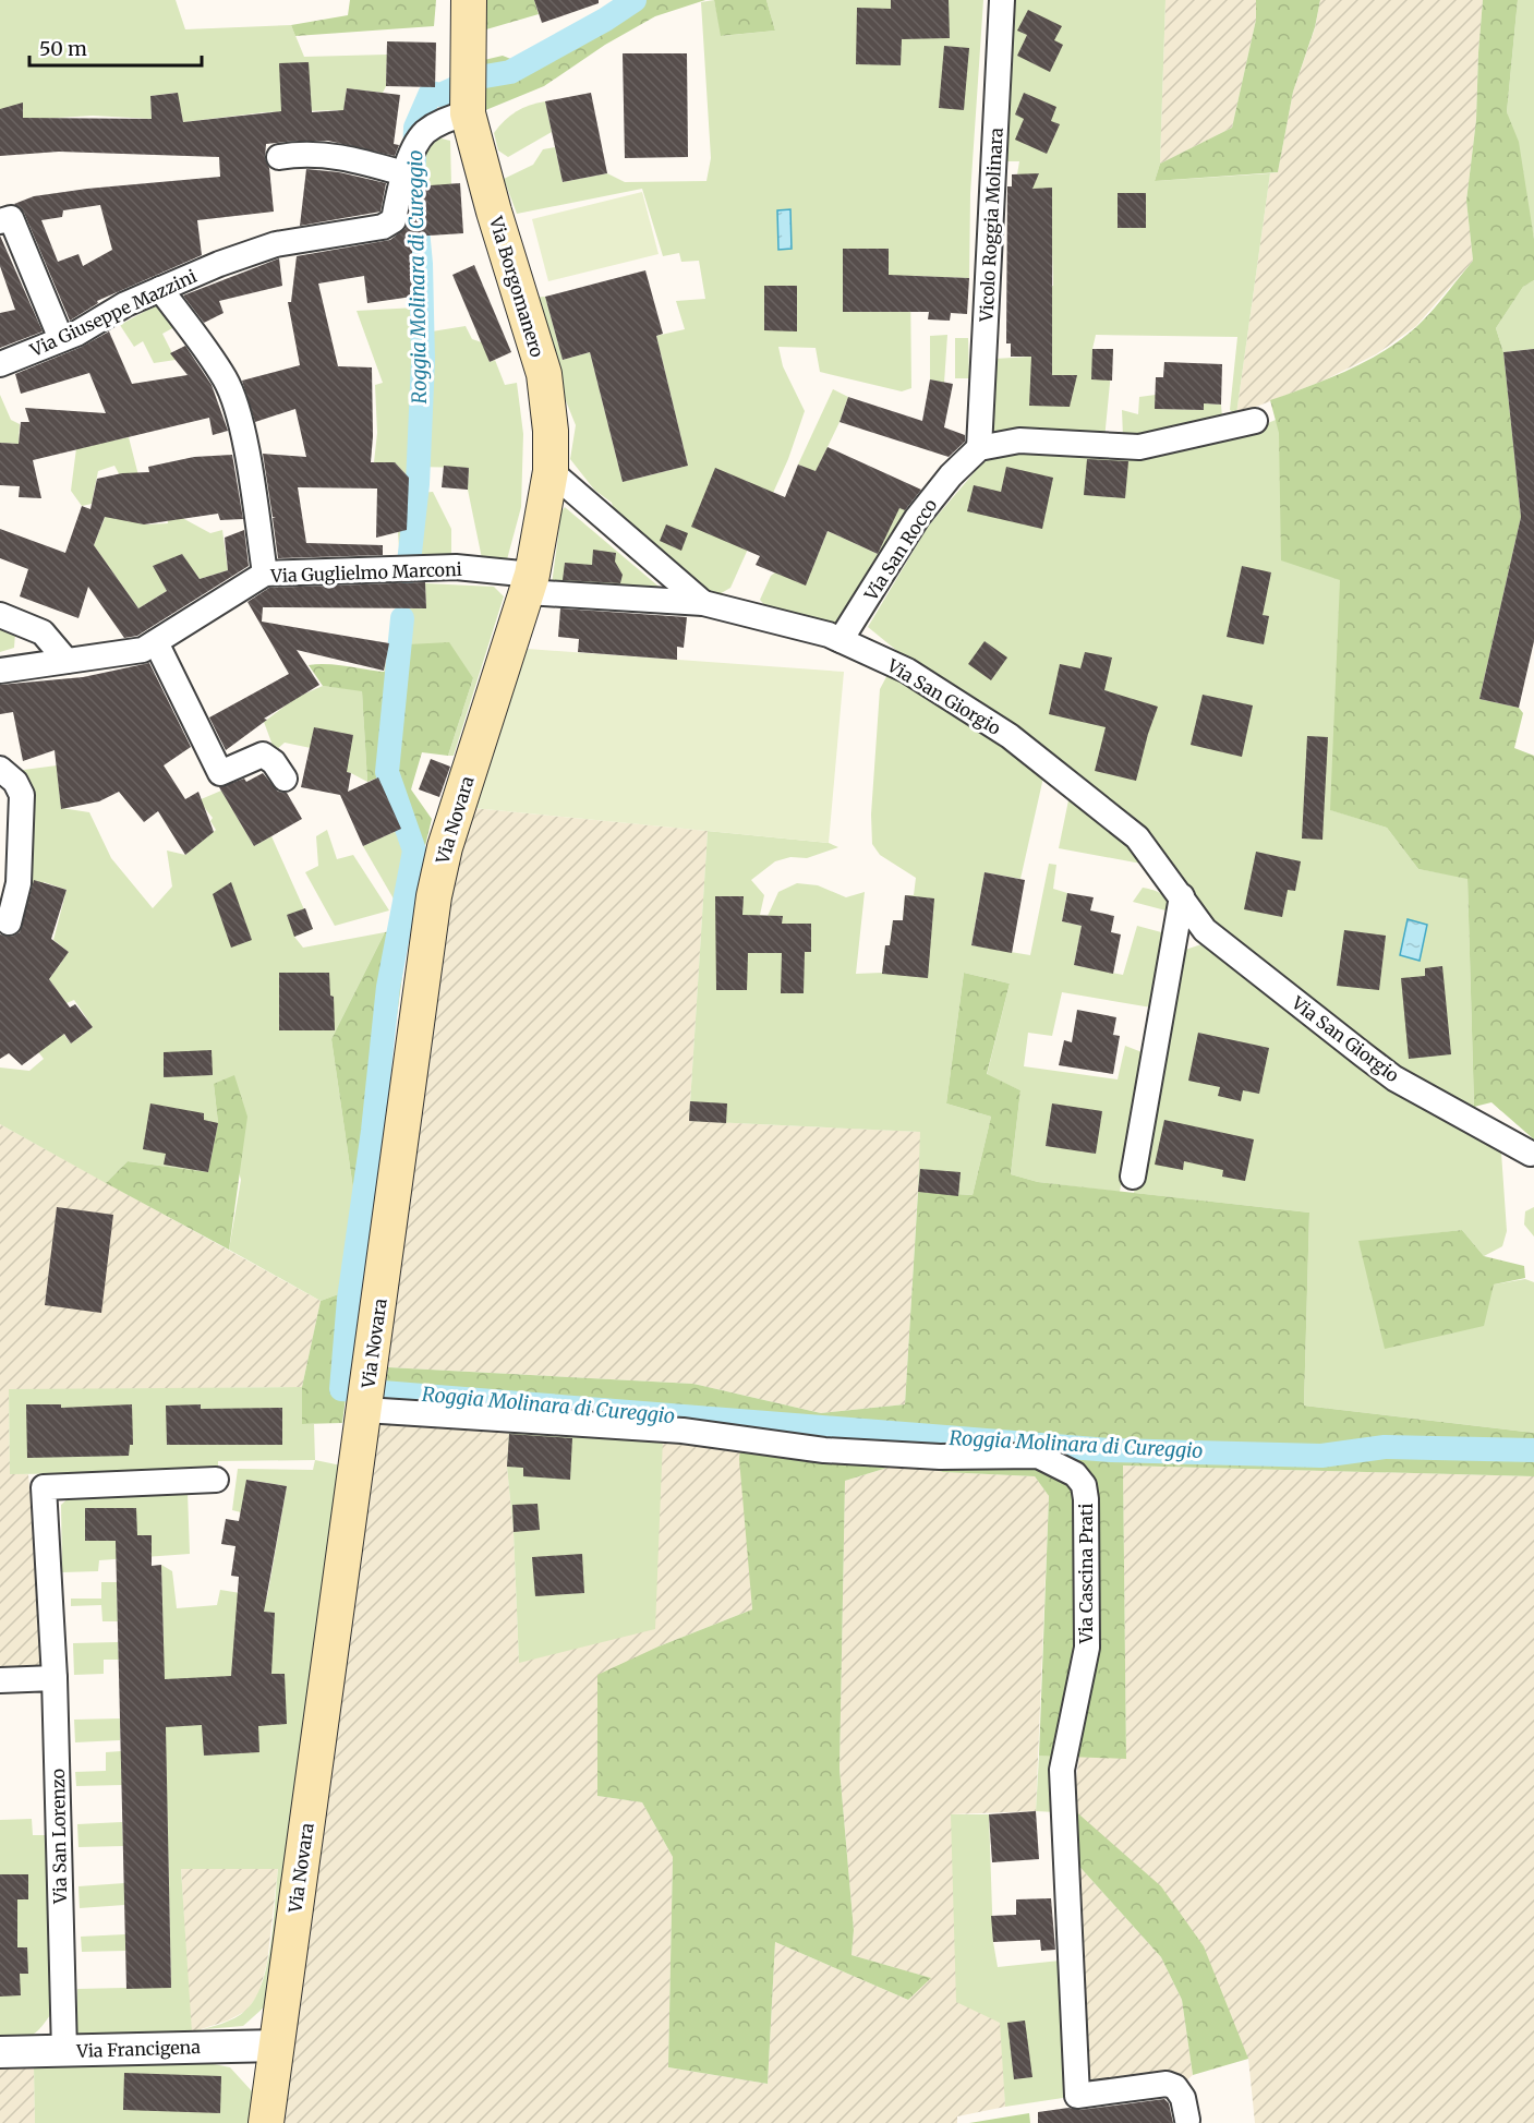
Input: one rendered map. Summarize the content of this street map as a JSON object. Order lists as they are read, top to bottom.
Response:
{
  "streets": {
    "main road": ["Via Borgomanero", "Via Novara"],
    "street": [
      "Vicolo Roggia Molinara",
      "Via Giuseppe Mazzini",
      "Via San Rocco",
      "Via Guglielmo Marconi",
      "Via San Giorgio",
      "Via Cascina Prati",
      "Via San Lorenzo",
      "Via Francigena"
    ]
  },
  "crossings": [
    ["Vicolo Roggia Molinara", "Via San Rocco"],
    ["Via Borgomanero", "Via Giuseppe Mazzini"],
    ["Via Borgomanero", "Via Guglielmo Marconi"],
    ["Via Borgomanero", "Via Novara"],
    ["Via San Rocco", "Via San Giorgio"],
    ["Via Guglielmo Marconi", "Via Novara"],
    ["Via Novara", "Via Cascina Prati"],
    ["Via Novara", "Via Francigena"],
    ["Via San Lorenzo", "Via Francigena"]
  ],
  "water": ["Roggia Molinara di Cureggio"],
  "scale_bar": "50 m"
}
